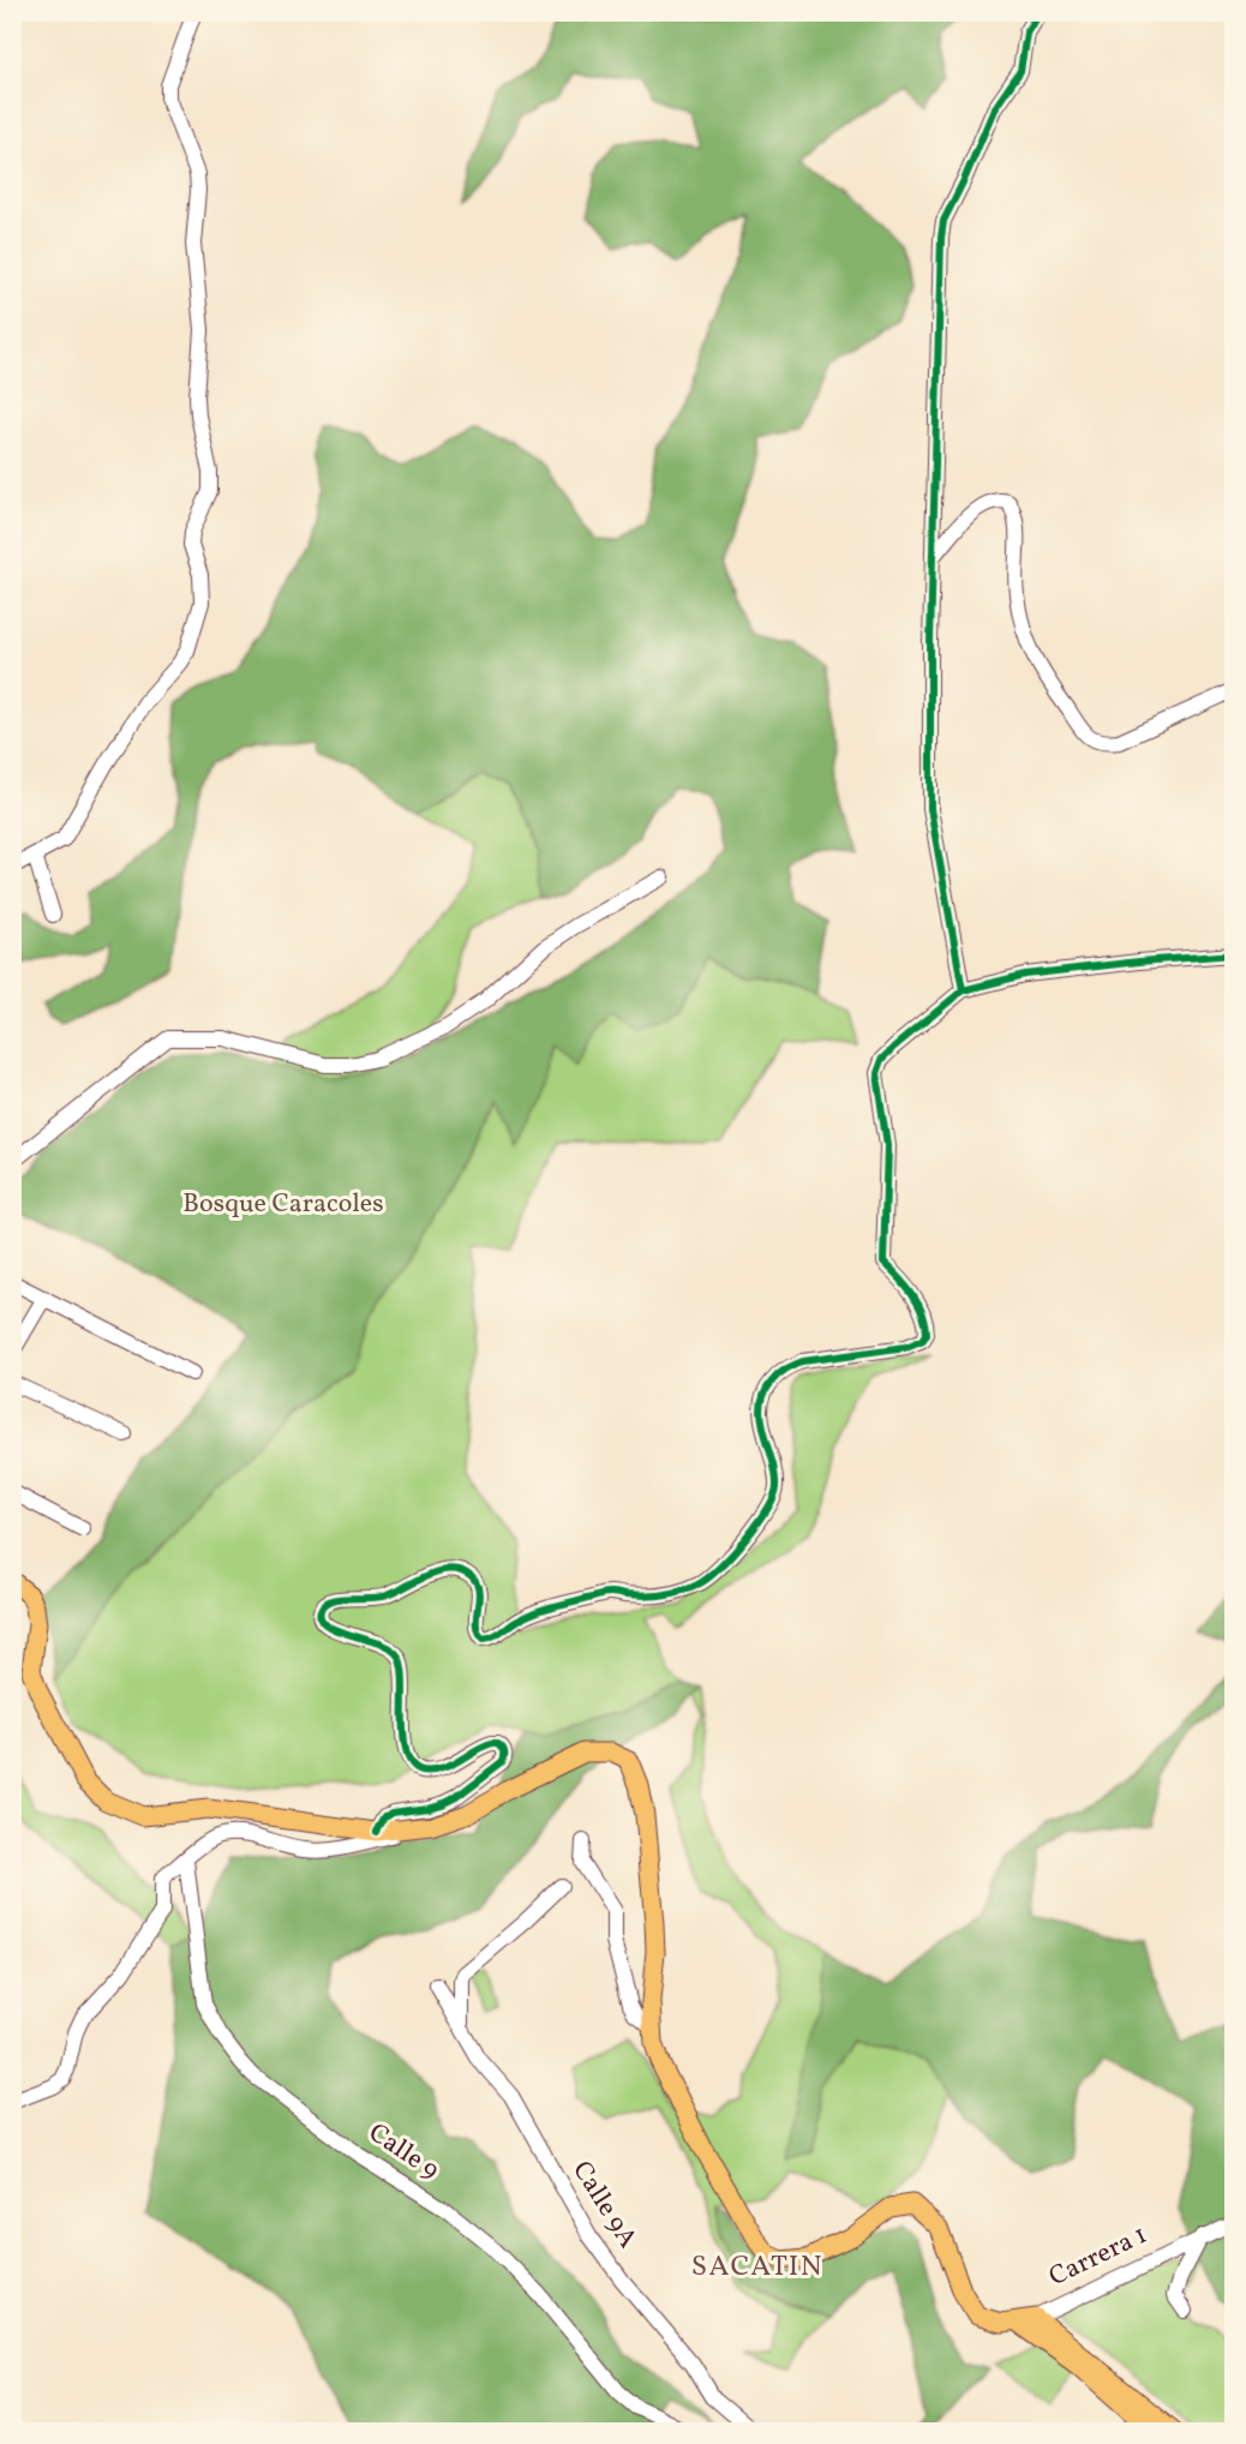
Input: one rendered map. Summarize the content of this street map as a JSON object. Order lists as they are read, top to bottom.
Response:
{
  "streets": {
    "main road": ["Carrera 1"],
    "street": ["Calle 9", "Calle 9A"]
  },
  "districts": ["SACATIN"],
  "parks": ["Bosque Caracoles"]
}
